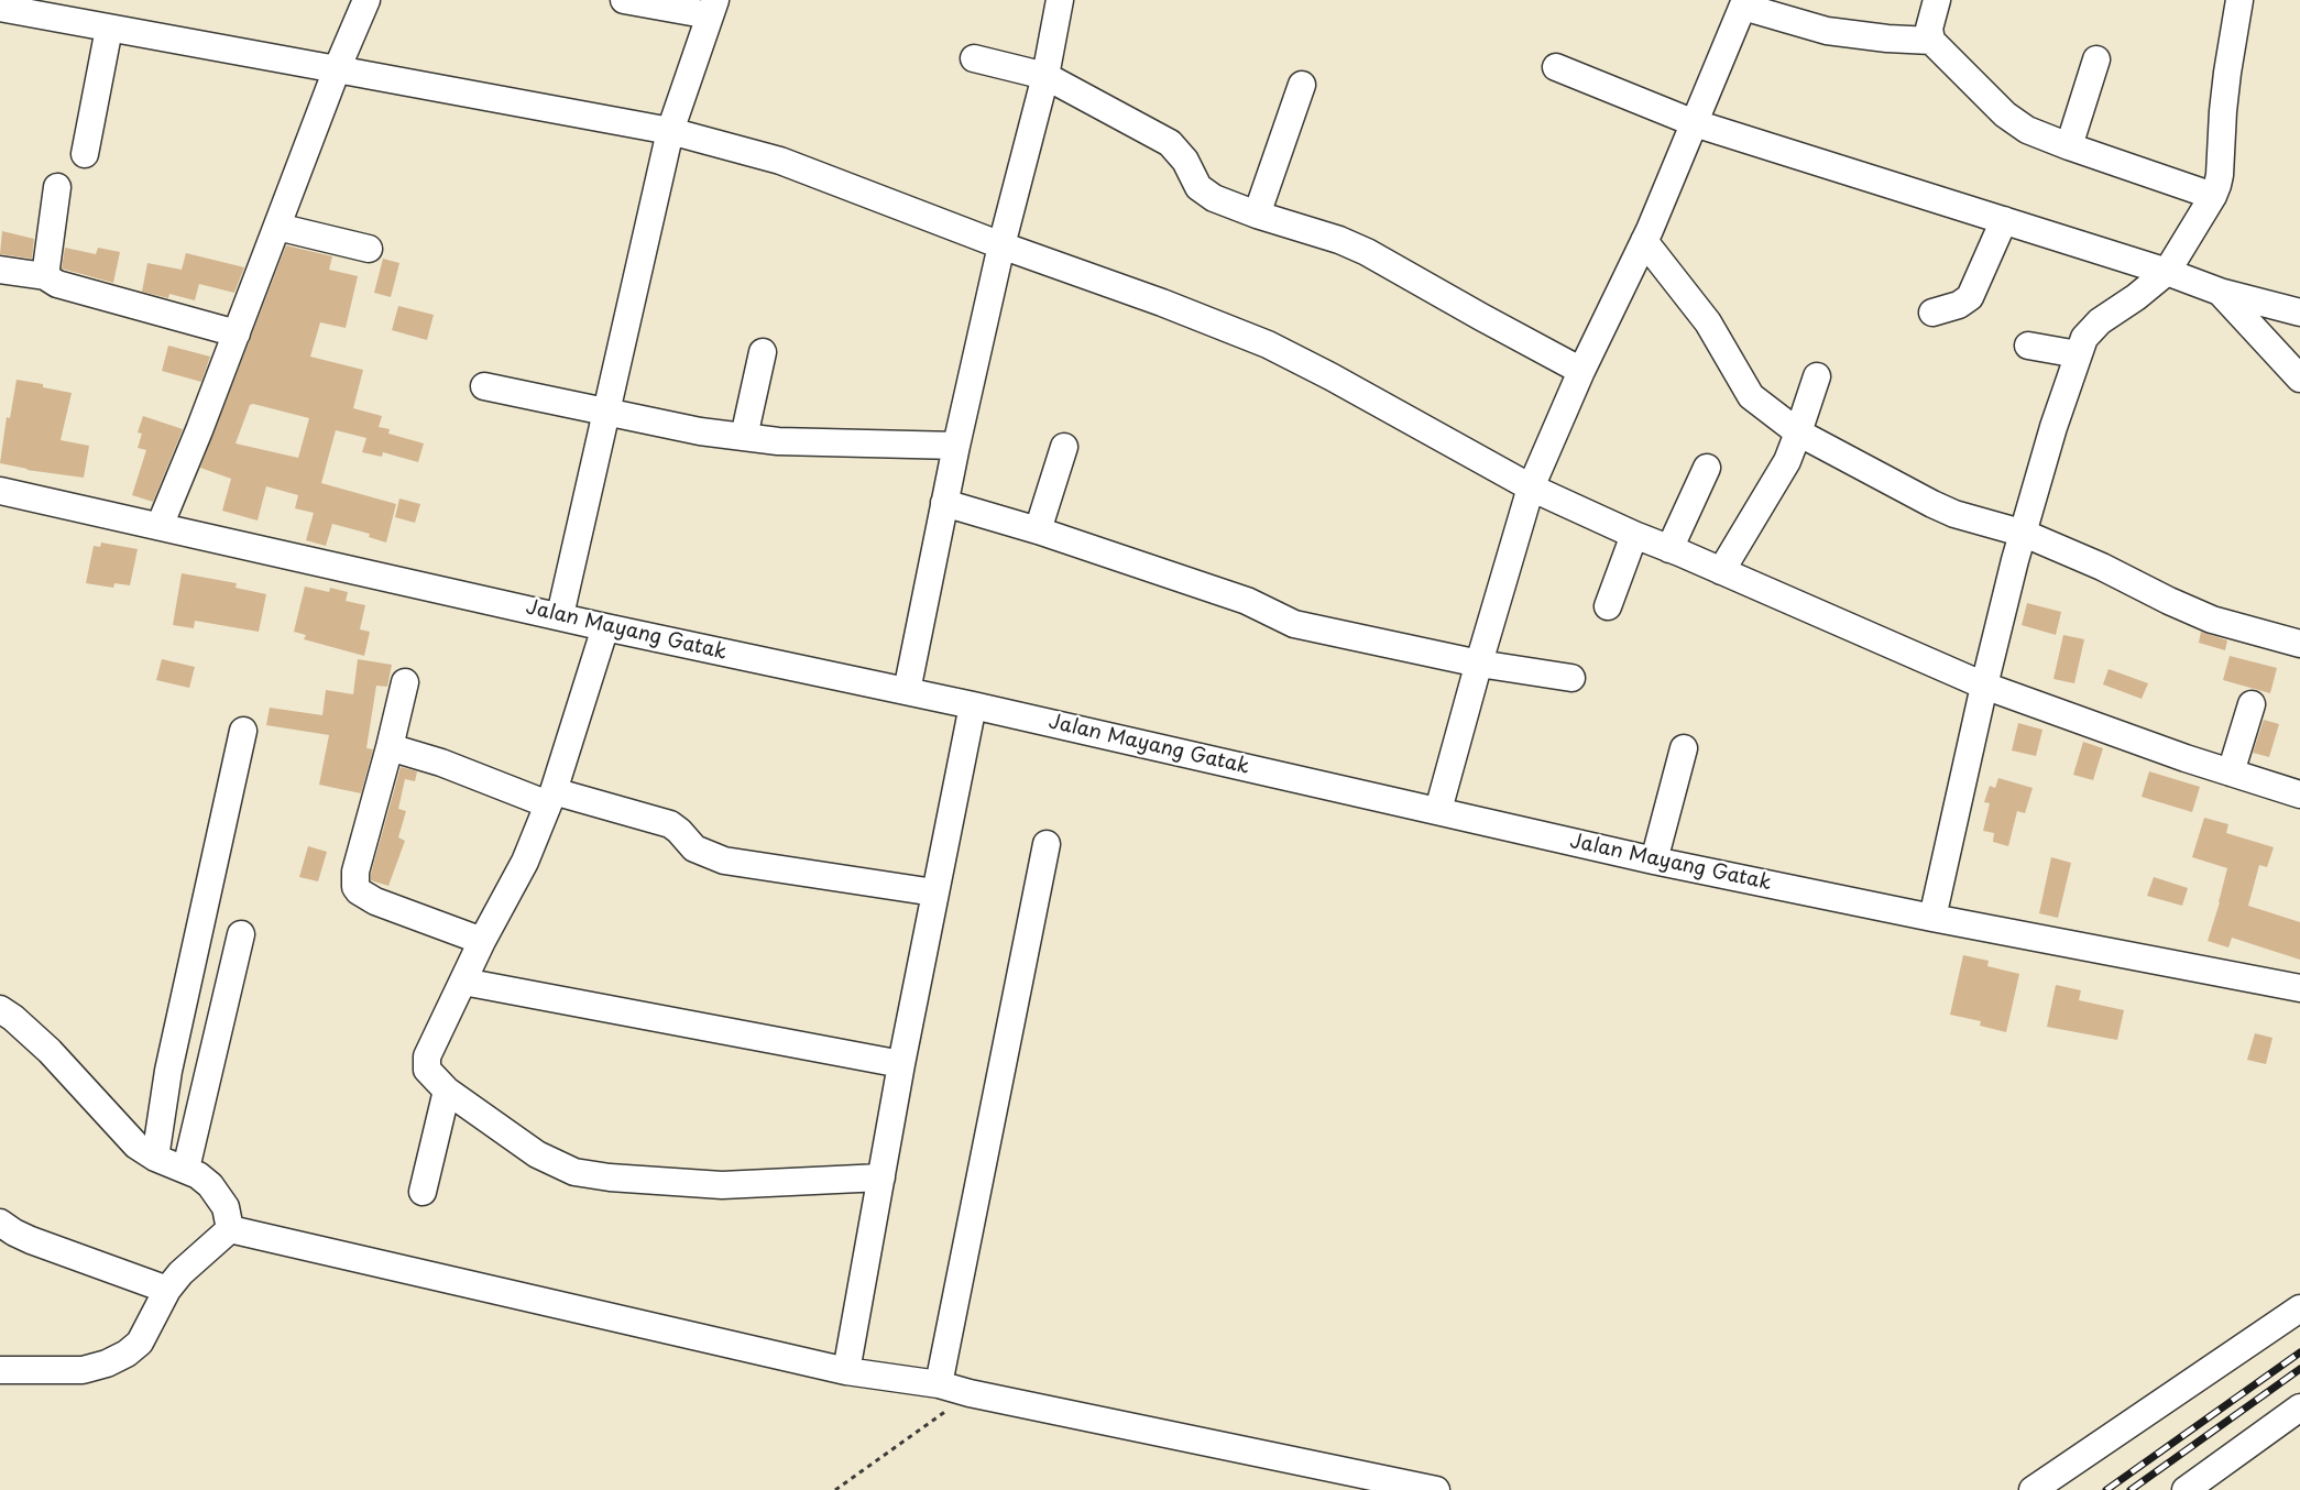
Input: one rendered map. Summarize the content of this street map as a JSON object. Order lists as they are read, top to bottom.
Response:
{
  "streets": {
    "street": ["Jalan Mayang Gatak"]
  }
}
